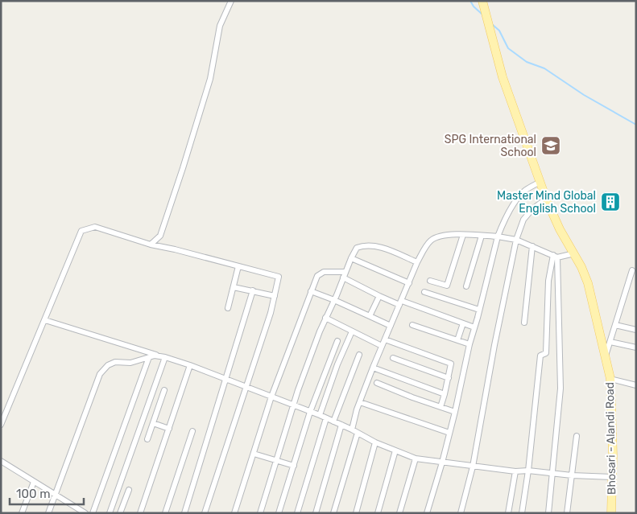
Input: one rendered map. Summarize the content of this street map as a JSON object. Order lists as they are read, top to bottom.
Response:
{
  "streets": {
    "main road": ["Bhosari - Alandi Road"]
  },
  "places": {
    "school or university": ["SPG International School"],
    "building": ["Master Mind Global English School"]
  },
  "scale_bar": "100 m"
}
